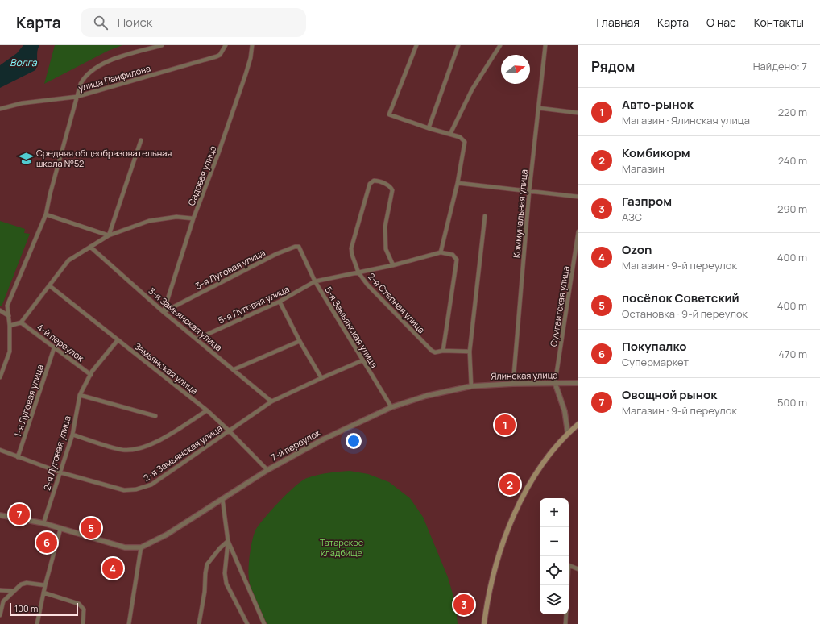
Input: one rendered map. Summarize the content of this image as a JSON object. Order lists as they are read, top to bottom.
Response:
{
  "streets": {
    "street": [
      "улица Панфилова",
      "Садовая улица",
      "Коммунальная улица",
      "3-я Луговая улица",
      "2-я Степная улица",
      "5-я Луговая улица",
      "Сумгаитская улица",
      "3-я Замьянская улица",
      "5-я Замьянская улица",
      "4-й переулок",
      "Замьянская улица",
      "Ялинская улица",
      "1-я Луговая улица",
      "7-й переулок",
      "2-я Луговая улица",
      "2-я Замьянская улица"
    ]
  },
  "crossings": [
    ["Садовая улица", "3-я Луговая улица"],
    ["Садовая улица", "3-я Замьянская улица"],
    ["Коммунальная улица", "Ялинская улица"],
    ["3-я Луговая улица", "3-я Замьянская улица"],
    ["3-я Луговая улица", "5-я Замьянская улица"],
    ["2-я Степная улица", "5-я Луговая улица"],
    ["5-я Луговая улица", "3-я Замьянская улица"],
    ["5-я Луговая улица", "5-я Замьянская улица"],
    ["Сумгаитская улица", "Ялинская улица"],
    ["3-я Замьянская улица", "2-я Замьянская улица"],
    ["5-я Замьянская улица", "7-й переулок"],
    ["5-я Замьянская улица", "2-я Замьянская улица"],
    ["4-й переулок", "1-я Луговая улица"],
    ["4-й переулок", "2-я Луговая улица"],
    ["Замьянская улица", "7-й переулок"],
    ["Замьянская улица", "2-я Луговая улица"],
    ["Замьянская улица", "2-я Замьянская улица"],
    ["Ялинская улица", "7-й переулок"],
    ["1-я Луговая улица", "2-я Замьянская улица"],
    ["2-я Луговая улица", "2-я Замьянская улица"]
  ],
  "water": ["Волга"],
  "parks": ["Татарское кладбище"],
  "places": {
    "school or university": ["Средняя общеобразовательная школа №52"]
  },
  "scale_bar": "100 m",
  "north": "right",
  "page": {
    "header": "Карта",
    "search": "Поиск",
    "nav": [
      "Главная",
      "Карта",
      "О нас",
      "Контакты"
    ],
    "heading": ["Рядом", "Найдено: 7"],
    "list": [
      {
        "mark": "1",
        "name": "Авто-рынок",
        "note": "Магазин · Ялинская улица",
        "value": "220 m"
      },
      {
        "mark": "2",
        "name": "Комбикорм",
        "note": "Магазин",
        "value": "240 m"
      },
      {
        "mark": "3",
        "name": "Газпром",
        "note": "АЗС",
        "value": "290 m"
      },
      {
        "mark": "4",
        "name": "Ozon",
        "note": "Магазин · 9-й переулок",
        "value": "400 m"
      },
      {
        "mark": "5",
        "name": "посёлок Советский",
        "note": "Остановка · 9-й переулок",
        "value": "400 m"
      },
      {
        "mark": "6",
        "name": "Покупалко",
        "note": "Супермаркет",
        "value": "470 m"
      },
      {
        "mark": "7",
        "name": "Овощной рынок",
        "note": "Магазин · 9-й переулок",
        "value": "500 m"
      }
    ],
    "pins": [
      "1",
      "2",
      "7",
      "5",
      "6",
      "4",
      "3"
    ],
    "map_buttons": ["+", "−"],
    "scale": "100 m"
  }
}
